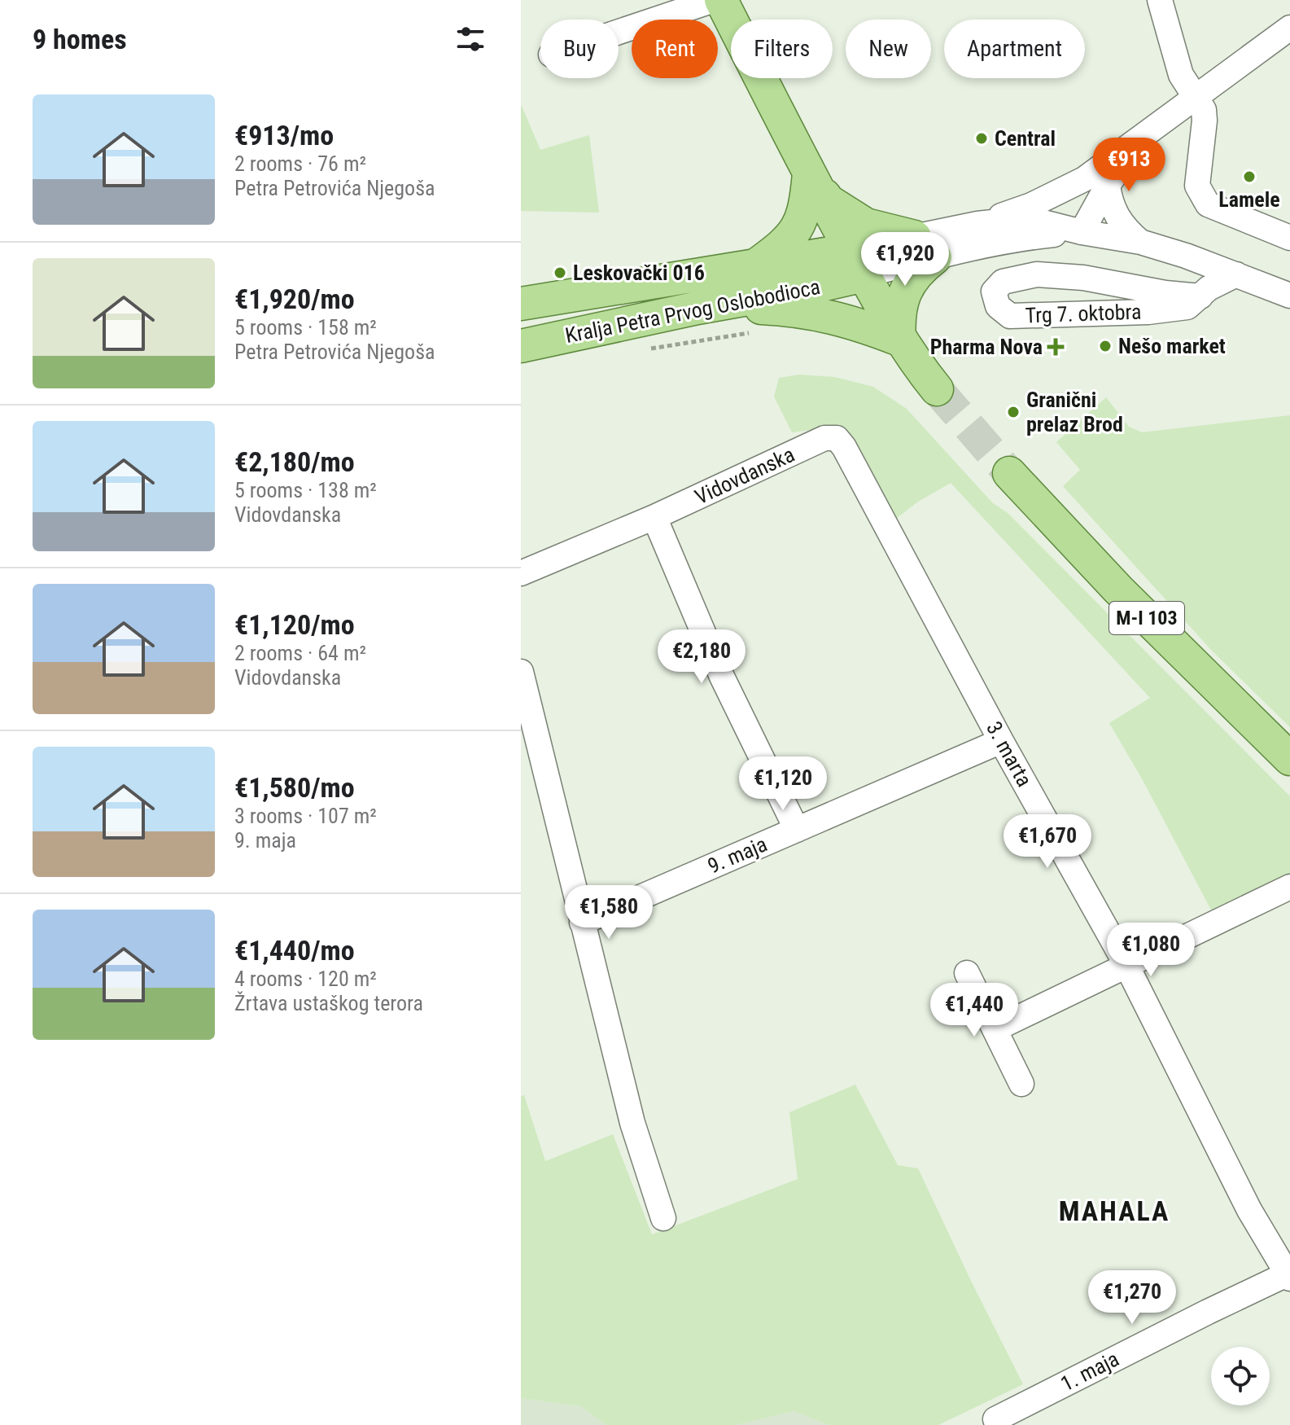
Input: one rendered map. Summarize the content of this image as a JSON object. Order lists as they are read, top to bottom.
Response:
{
  "streets": {
    "main road": ["Kralja Petra Prvog Oslobodioca", "M-I 103"],
    "street": [
      "Trg 7. oktobra",
      "Vidovdanska",
      "3. marta",
      "9. maja",
      "1. maja"
    ]
  },
  "crossings": [
    ["Vidovdanska", "3. marta"],
    ["3. marta", "9. maja"],
    ["3. marta", "1. maja"]
  ],
  "districts": ["MAHALA"],
  "places": {
    "other": [
      "Central",
      "Lamele",
      "Leskovački 016",
      "Nešo market",
      "Granični prelaz Brod"
    ],
    "health": ["Pharma Nova"]
  },
  "page": {
    "heading": "9 homes",
    "chip": [
      "Buy",
      "Rent",
      "Filters",
      "New",
      "Apartment"
    ],
    "list": [
      {
        "name": "€913/mo",
        "note": "2 rooms · 76 m² · Petra Petrovića Njegoša"
      },
      {
        "name": "€1,920/mo",
        "note": "5 rooms · 158 m² · Petra Petrovića Njegoša"
      },
      {
        "name": "€2,180/mo",
        "note": "5 rooms · 138 m² · Vidovdanska"
      },
      {
        "name": "€1,120/mo",
        "note": "2 rooms · 64 m² · Vidovdanska"
      },
      {
        "name": "€1,580/mo",
        "note": "3 rooms · 107 m² · 9. maja"
      },
      {
        "name": "€1,440/mo",
        "note": "4 rooms · 120 m² · Žrtava ustaškog terora"
      }
    ],
    "price": [
      "€913",
      "€1,920",
      "€2,180",
      "€1,120",
      "€1,670",
      "€1,580",
      "€1,080",
      "€1,440",
      "€1,270"
    ]
  }
}
